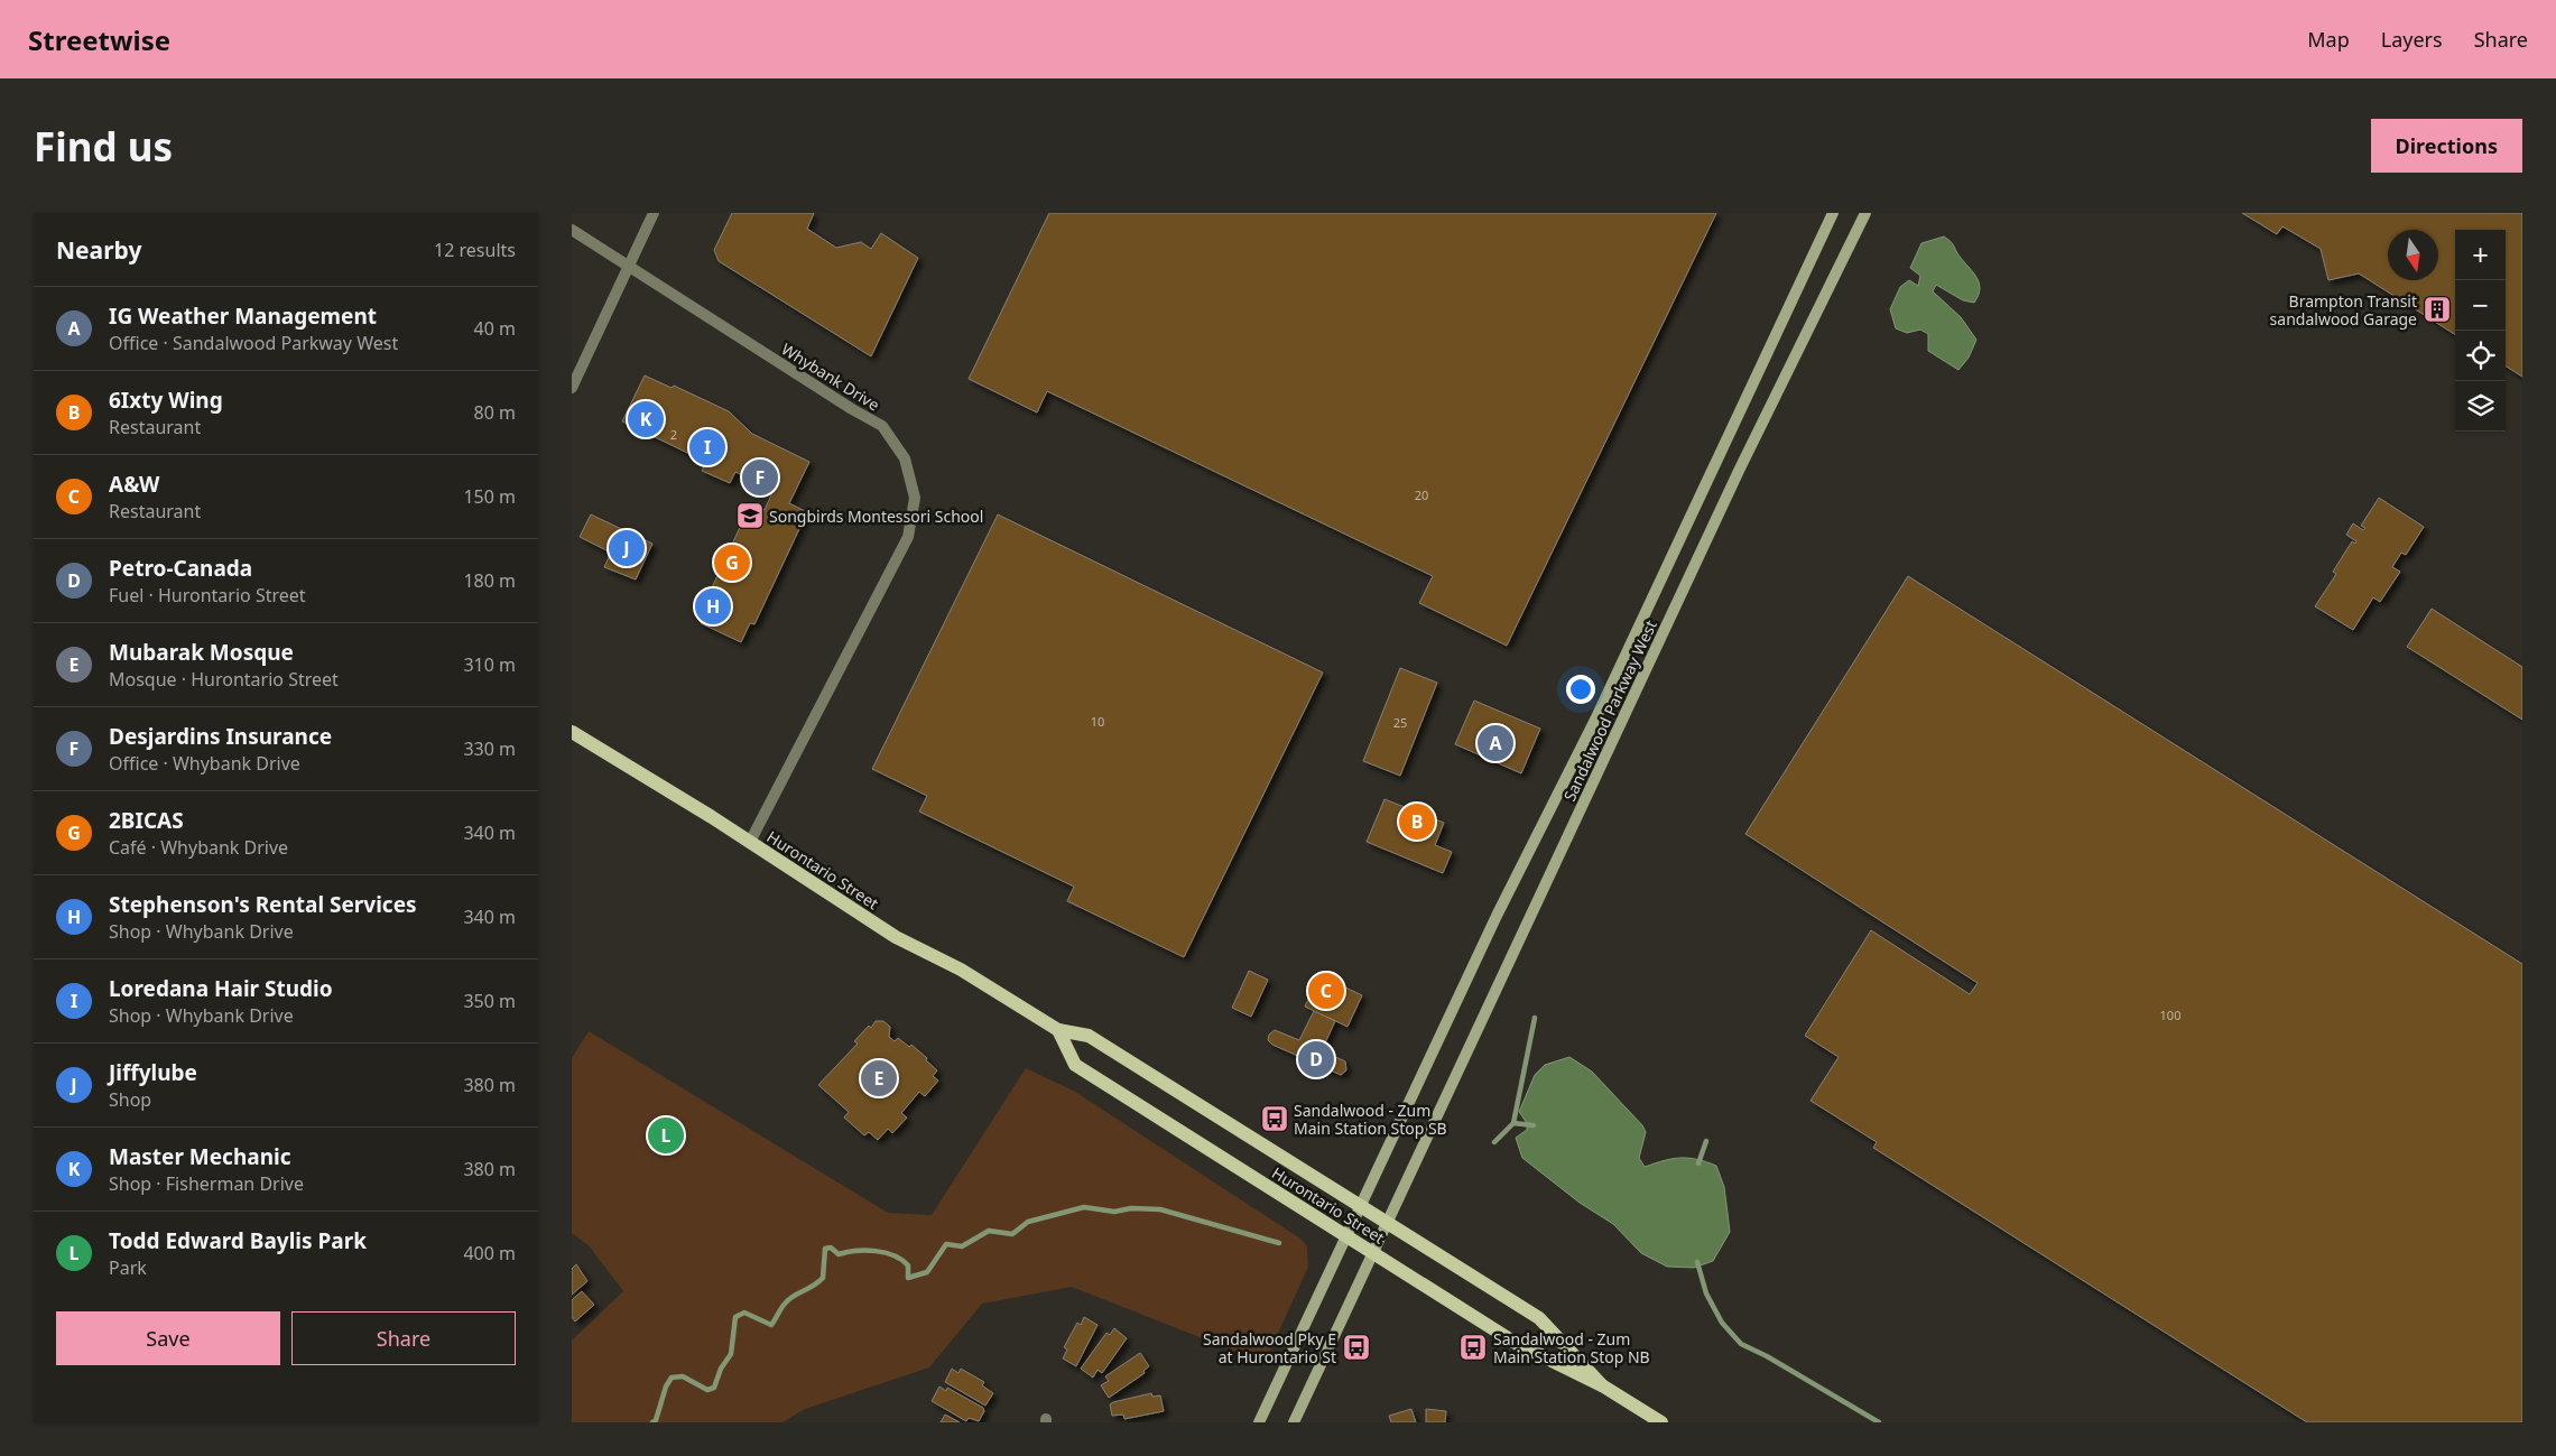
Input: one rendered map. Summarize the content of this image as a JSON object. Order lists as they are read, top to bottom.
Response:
{
  "streets": {
    "main road": ["Sandalwood Parkway West", "Hurontario Street"],
    "street": ["Whybank Drive"]
  },
  "crossings": [
    ["Whybank Drive", "Hurontario Street"],
    ["Sandalwood Parkway West", "Hurontario Street"]
  ],
  "places": {
    "building": ["Brampton Transit sandalwood Garage"],
    "school or university": ["Songbirds Montessori School"],
    "bus stop": ["Sandalwood - Zum Main Station Stop SB", "Sandalwood Pky E at Hurontario St", "Sandalwood - Zum Main Station Stop NB"]
  },
  "house_numbers": [
    "2",
    "20",
    "10",
    "25",
    "100"
  ],
  "north": "bottom",
  "page": {
    "header": "Streetwise",
    "nav": ["Map", "Layers", "Share"],
    "buttons": [
      "Directions",
      ["Save", "Share"]
    ],
    "title": "Find us",
    "heading": ["Nearby", "12 results"],
    "map_buttons": ["+", "−"],
    "list": [
      {
        "mark": "A",
        "name": "IG Weather Management",
        "note": "Office · Sandalwood Parkway West",
        "value": "40 m"
      },
      {
        "mark": "B",
        "name": "6Ixty Wing",
        "note": "Restaurant",
        "value": "80 m"
      },
      {
        "mark": "C",
        "name": "A&W",
        "note": "Restaurant",
        "value": "150 m"
      },
      {
        "mark": "D",
        "name": "Petro-Canada",
        "note": "Fuel · Hurontario Street",
        "value": "180 m"
      },
      {
        "mark": "E",
        "name": "Mubarak Mosque",
        "note": "Mosque · Hurontario Street",
        "value": "310 m"
      },
      {
        "mark": "F",
        "name": "Desjardins Insurance",
        "note": "Office · Whybank Drive",
        "value": "330 m"
      },
      {
        "mark": "G",
        "name": "2BICAS",
        "note": "Café · Whybank Drive",
        "value": "340 m"
      },
      {
        "mark": "H",
        "name": "Stephenson's Rental Services",
        "note": "Shop · Whybank Drive",
        "value": "340 m"
      },
      {
        "mark": "I",
        "name": "Loredana Hair Studio",
        "note": "Shop · Whybank Drive",
        "value": "350 m"
      },
      {
        "mark": "J",
        "name": "Jiffylube",
        "note": "Shop",
        "value": "380 m"
      },
      {
        "mark": "K",
        "name": "Master Mechanic",
        "note": "Shop · Fisherman Drive",
        "value": "380 m"
      },
      {
        "mark": "L",
        "name": "Todd Edward Baylis Park",
        "note": "Park",
        "value": "400 m"
      }
    ],
    "pins": [
      "K",
      "I",
      "F",
      "J",
      "G",
      "H",
      "A",
      "B",
      "C",
      "D",
      "E",
      "L"
    ]
  }
}
